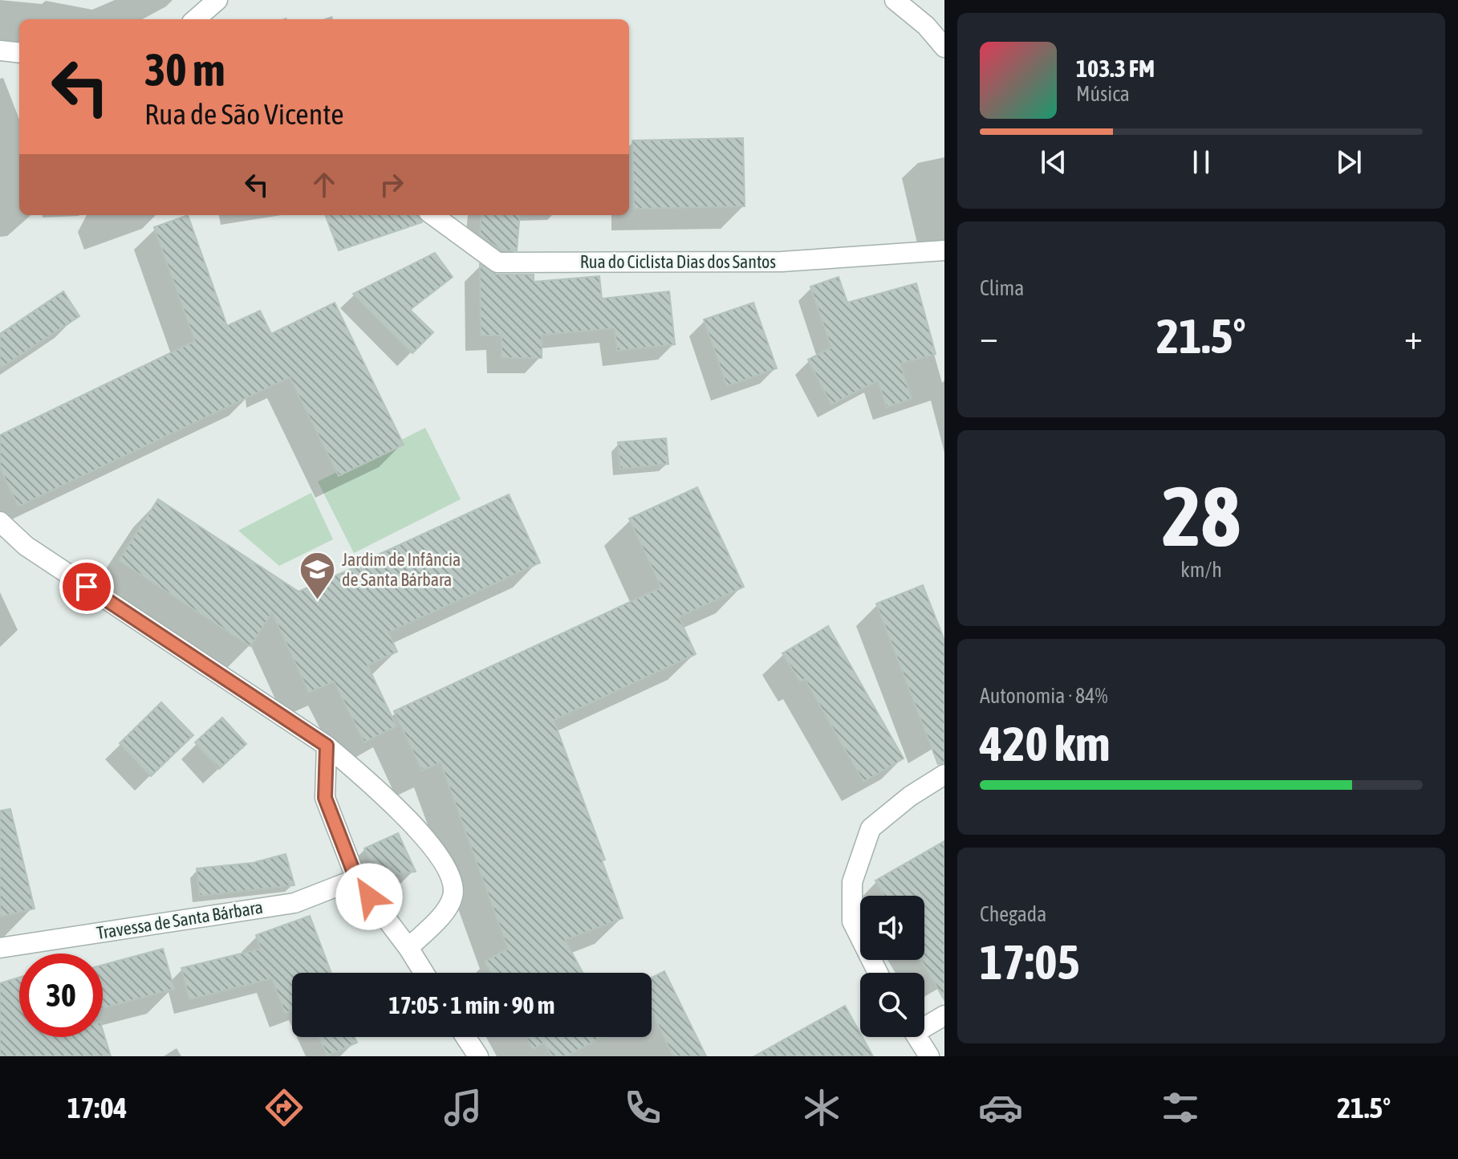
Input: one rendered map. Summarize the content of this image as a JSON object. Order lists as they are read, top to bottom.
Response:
{
  "streets": {
    "street": ["Rua do Ciclista Dias dos Santos", "Travessa de Santa Bárbara"]
  },
  "places": {
    "school or university": ["Jardim de Infância de Santa Bárbara"]
  },
  "page": {
    "turn": ["30 m", "Rua de São Vicente"],
    "song": ["103.3 FM", "Música"],
    "tile": [
      "Clima",
      ["28", "km/h"],
      ["Autonomia · 84%", "420 km"],
      ["Chegada", "17:05"]
    ],
    "heat": ["−", "21.5°", "+"],
    "limit": "30",
    "trip": "17:05 · 1 min · 90 m",
    "tabs": ["17:04", "21.5°"]
  }
}
